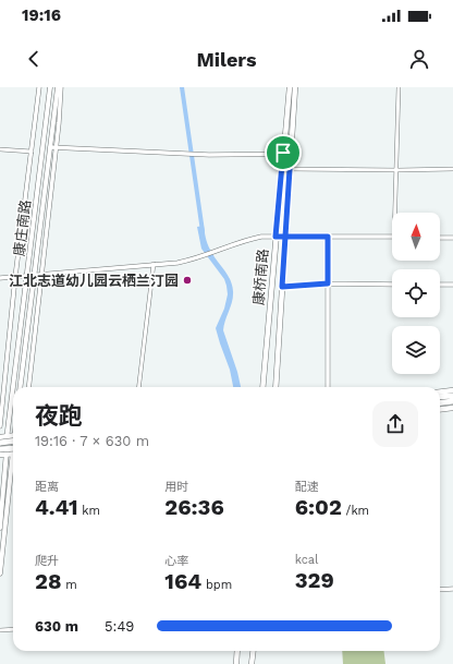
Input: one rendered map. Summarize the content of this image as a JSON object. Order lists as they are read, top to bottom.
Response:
{
  "streets": {
    "main road": ["康庄南路", "康桥南路"]
  },
  "places": ["江北志道幼儿园云栖兰汀园"],
  "north": "top",
  "page": {
    "status": "19:16",
    "header": "Milers",
    "heading": ["夜跑", "19:16 · 7 × 630 m"],
    "stats": [
      ["距离", "4.41 km"],
      ["用时", "26:36"],
      ["配速", "6:02 /km"],
      ["爬升", "28 m"],
      ["心率", "164 bpm"],
      ["kcal", "329"]
    ],
    "list": [
      {
        "name": "630 m",
        "note": "5:49"
      }
    ]
  }
}
